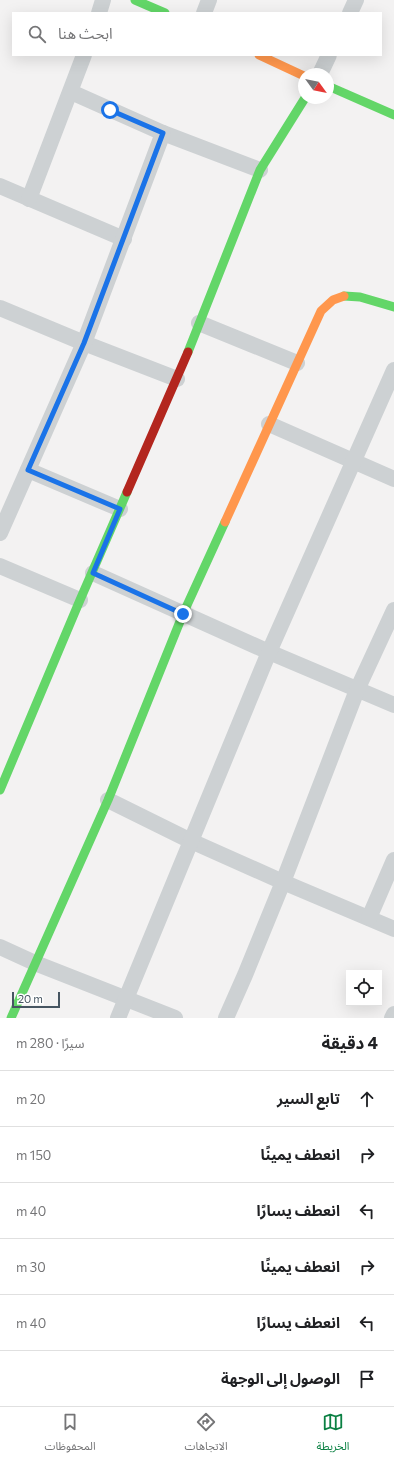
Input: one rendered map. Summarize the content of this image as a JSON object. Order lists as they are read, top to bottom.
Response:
{
  "scale_bar": "20 m",
  "north": "bottom right",
  "page": {
    "search": "ابحث هنا",
    "scale": "20 m",
    "heading": ["4 دقيقة", "سيرًا · 280 m"],
    "list": [
      ["تابع السير", "20 m"],
      ["انعطف يمينًا", "150 m"],
      ["انعطف يسارًا", "40 m"],
      ["انعطف يمينًا", "30 m"],
      ["انعطف يسارًا", "40 m"],
      "الوصول إلى الوجهة"
    ],
    "nav": ["الخريطة", "الاتجاهات", "المحفوظات"]
  }
}
